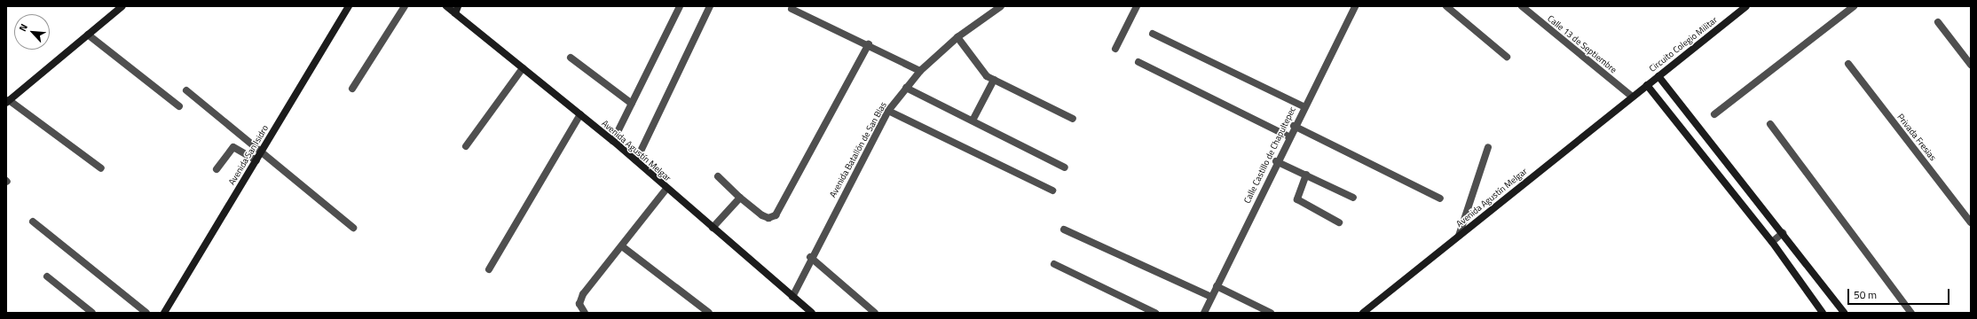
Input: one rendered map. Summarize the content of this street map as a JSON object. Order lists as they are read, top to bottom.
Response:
{
  "streets": {
    "main road": ["Circuito Colegio Militar", "Avenida Agustín Melgar", "Avenida San Isidro"],
    "street": [
      "Calle 13 de Septiembre",
      "Privada Fresias",
      "Avenida Batallón de San Blas",
      "Calle Castillo de Chapultepec"
    ]
  },
  "crossings": [
    ["Calle 13 de Septiembre", "Circuito Colegio Militar"],
    ["Calle 13 de Septiembre", "Avenida Agustín Melgar"],
    ["Circuito Colegio Militar", "Avenida Agustín Melgar"],
    ["Avenida Batallón de San Blas", "Avenida Agustín Melgar"]
  ],
  "scale_bar": "50 m",
  "north": "top left"
}
